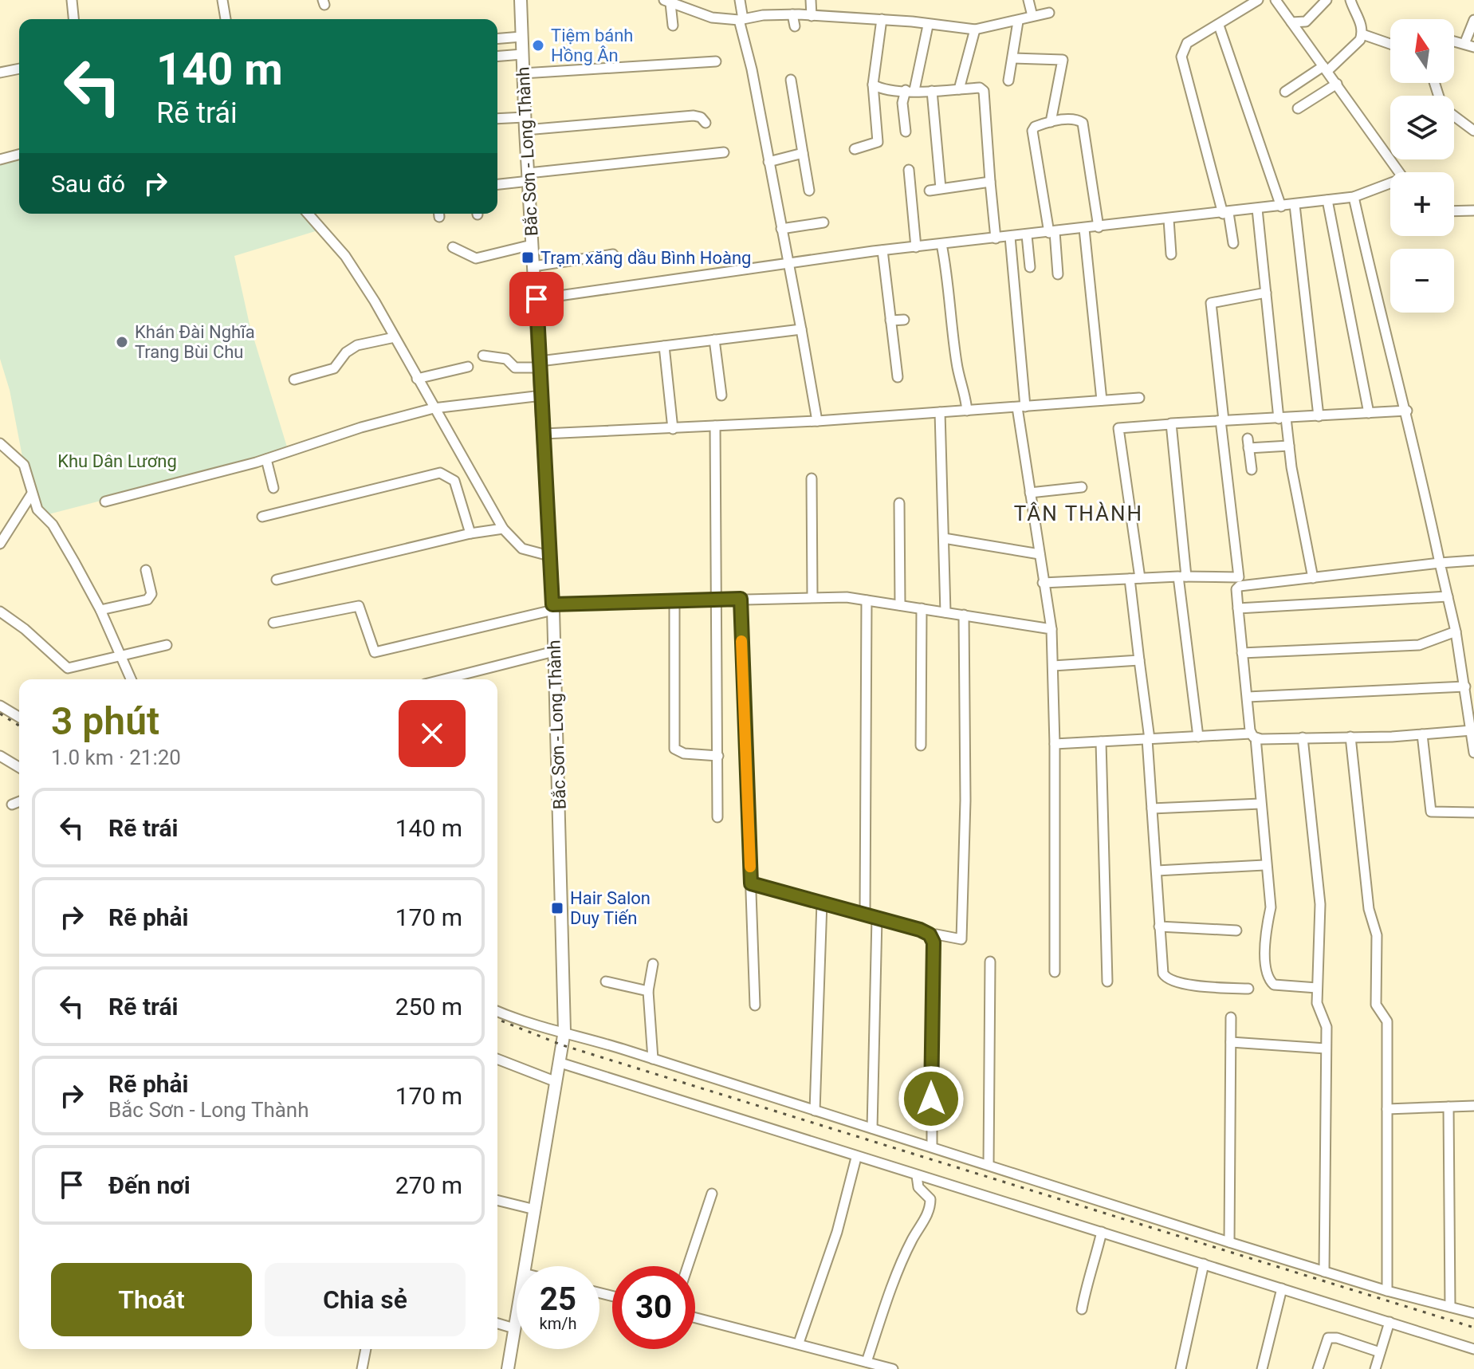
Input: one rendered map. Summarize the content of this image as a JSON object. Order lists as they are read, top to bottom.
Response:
{
  "streets": {
    "main road": ["Bắc Sơn - Long Thành"]
  },
  "districts": ["TÂN THÀNH"],
  "parks": ["Khu Dân Lương"],
  "places": {
    "other": ["Tiệm bánh Hồng Ân", "Khán Đài Nghĩa Trang Bùi Chu"],
    "transit": ["Trạm xăng dầu Bình Hoàng", "Hair Salon Duy Tiến"]
  },
  "north": "top",
  "page": {
    "map_buttons": ["+", "−"],
    "turn": ["140 m", "Rẽ trái"],
    "then": "Sau đó",
    "heading": ["3 phút", "1.0 km · 21:20"],
    "list": [
      {
        "name": "Rẽ trái",
        "value": "140 m"
      },
      {
        "name": "Rẽ phải",
        "value": "170 m"
      },
      {
        "name": "Rẽ trái",
        "value": "250 m"
      },
      {
        "name": "Rẽ phải",
        "note": "Bắc Sơn - Long Thành",
        "value": "170 m"
      },
      {
        "name": "Đến nơi",
        "value": "270 m"
      }
    ],
    "buttons": ["Thoát", "Chia sẻ"],
    "speed": "25 km/h",
    "limit": "30"
  }
}
